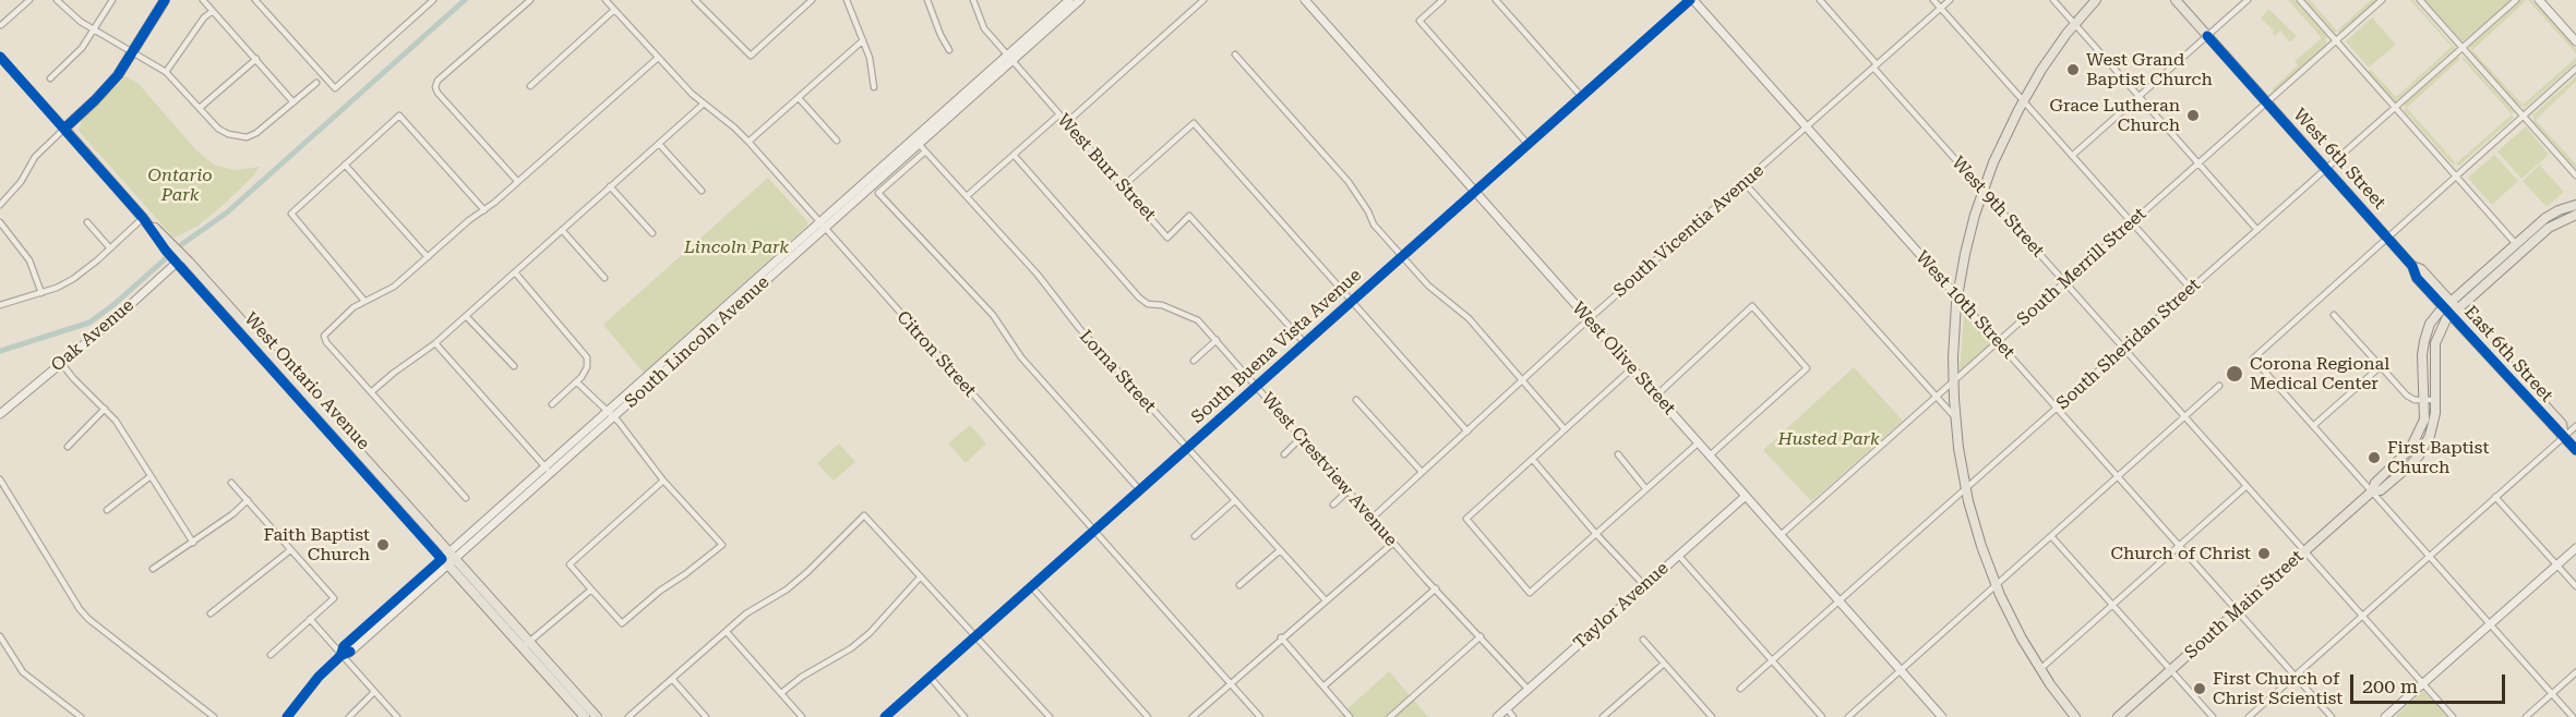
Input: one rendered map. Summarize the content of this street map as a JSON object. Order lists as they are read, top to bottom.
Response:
{
  "streets": {
    "main road": [
      "West 6th Street",
      "East 6th Street",
      "West Ontario Avenue",
      "South Main Street"
    ],
    "street": [
      "West Burr Street",
      "West 9th Street",
      "South Vicentia Avenue",
      "South Merrill Street",
      "West 10th Street",
      "Oak Avenue",
      "South Lincoln Avenue",
      "South Sheridan Street",
      "South Buena Vista Avenue",
      "Citron Street",
      "West Olive Street",
      "Lorna Street",
      "West Crestview Avenue",
      "Taylor Avenue"
    ]
  },
  "crossings": [
    ["West 6th Street", "South Merrill Street"],
    ["West 6th Street", "South Sheridan Street"],
    ["West 6th Street", "East 6th Street"],
    ["West 6th Street", "South Main Street"],
    ["West Burr Street", "South Lincoln Avenue"],
    ["West Burr Street", "South Buena Vista Avenue"],
    ["West 9th Street", "South Vicentia Avenue"],
    ["West 9th Street", "South Merrill Street"],
    ["West 9th Street", "South Sheridan Street"],
    ["West 9th Street", "South Main Street"],
    ["South Vicentia Avenue", "West 10th Street"],
    ["South Vicentia Avenue", "West Olive Street"],
    ["South Vicentia Avenue", "West Crestview Avenue"],
    ["South Merrill Street", "West 10th Street"],
    ["South Merrill Street", "West Olive Street"],
    ["West 10th Street", "South Sheridan Street"],
    ["West 10th Street", "South Buena Vista Avenue"],
    ["West 10th Street", "South Main Street"],
    ["Oak Avenue", "West Ontario Avenue"],
    ["South Lincoln Avenue", "Citron Street"],
    ["South Lincoln Avenue", "Lorna Street"],
    ["South Lincoln Avenue", "West Ontario Avenue"],
    ["South Sheridan Street", "West Olive Street"],
    ["South Buena Vista Avenue", "Citron Street"],
    ["South Buena Vista Avenue", "West Olive Street"],
    ["South Buena Vista Avenue", "Lorna Street"],
    ["South Buena Vista Avenue", "West Crestview Avenue"],
    ["East 6th Street", "South Main Street"],
    ["West Olive Street", "Taylor Avenue"],
    ["West Crestview Avenue", "Taylor Avenue"]
  ],
  "parks": ["Ontario Park", "Lincoln Park", "Husted Park"],
  "places": [
    "West Grand Baptist Church",
    "Grace Lutheran Church",
    "Corona Regional Medical Center",
    "First Baptist Church",
    "Faith Baptist Church",
    "Church of Christ",
    "First Church of Christ Scientist"
  ],
  "scale_bar": "200 m"
}
